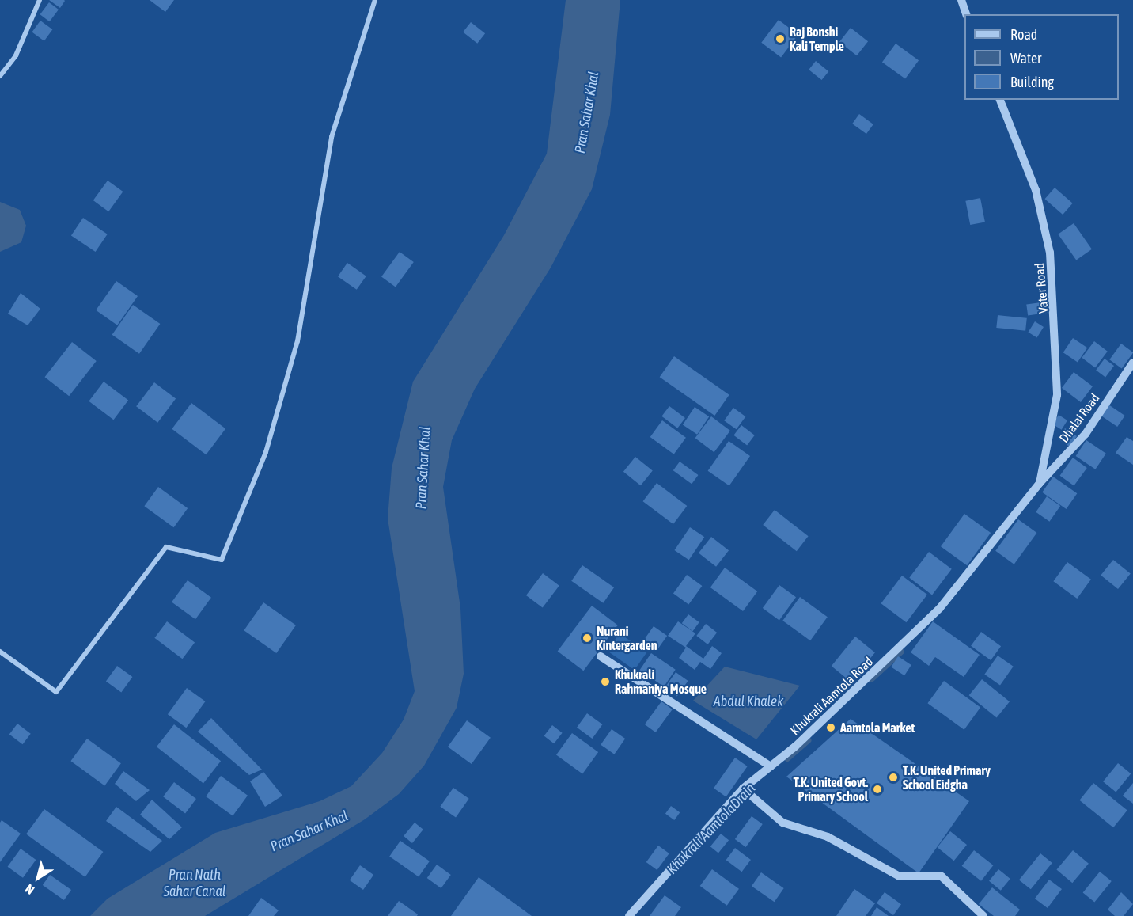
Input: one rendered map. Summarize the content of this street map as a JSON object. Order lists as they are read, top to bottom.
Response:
{
  "streets": {
    "street": ["Vater Road", "Dhalai Road", "Khukrali Aamtola Road"]
  },
  "crossings": [
    ["Vater Road", "Dhalai Road"],
    ["Vater Road", "Khukrali Aamtola Road"],
    ["Dhalai Road", "Khukrali Aamtola Road"]
  ],
  "water": [
    "Pran Sahar Khal",
    "Abdul Khalek",
    "Khukrali AamtolaDrain",
    "Pran Nath Sahar Canal"
  ],
  "places": [
    "Raj Bonshi Kali Temple",
    "Nurani Kintergarden",
    "Khukrali Rahmaniya Mosque",
    "Aamtola Market",
    "T.K. United Primary School Eidgha",
    "T.K. United Govt. Primary School"
  ],
  "legend": ["Road", "Water", "Building"],
  "north": "bottom left"
}
